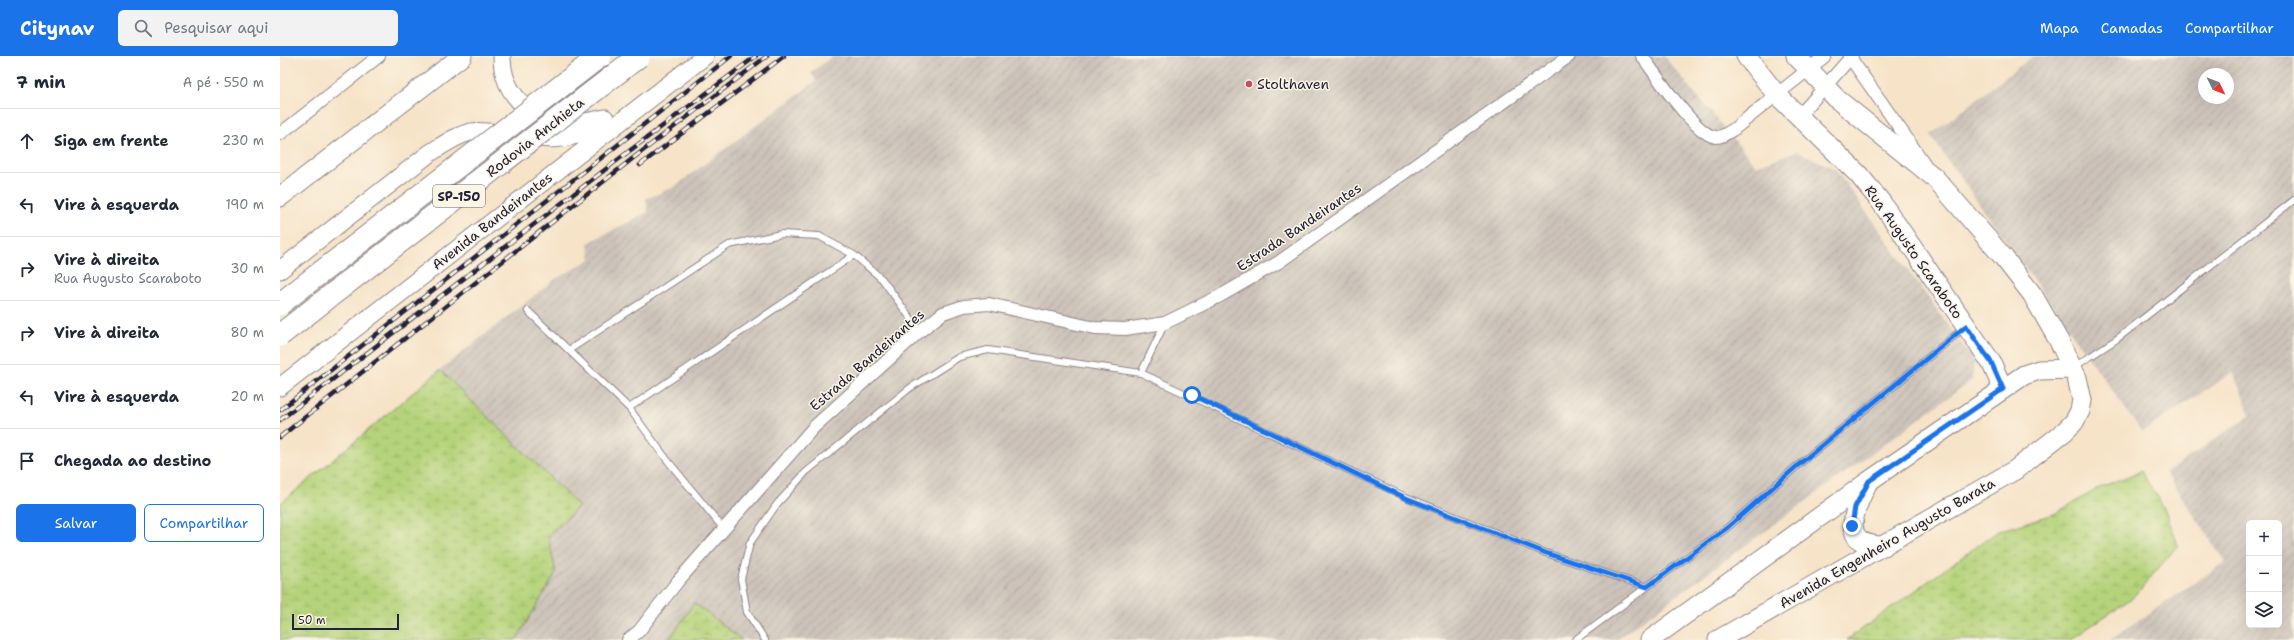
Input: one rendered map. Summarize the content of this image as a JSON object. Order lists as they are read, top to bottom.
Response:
{
  "streets": {
    "highway": ["Rodovia Anchieta", "SP-150"],
    "main road": ["Avenida Bandeirantes", "Rua Augusto Scaraboto", "Avenida Engenheiro Augusto Barata"],
    "street": ["Estrada Bandeirantes"]
  },
  "places": ["Stolthaven"],
  "scale_bar": "50 m",
  "north": "bottom right",
  "page": {
    "header": "Citynav",
    "search": "Pesquisar aqui",
    "nav": ["Mapa", "Camadas", "Compartilhar"],
    "heading": ["7 min", "A pé · 550 m"],
    "list": [
      ["Siga em frente", "230 m"],
      ["Vire à esquerda", "190 m"],
      ["Vire à direita", "Rua Augusto Scaraboto", "30 m"],
      ["Vire à direita", "80 m"],
      ["Vire à esquerda", "20 m"],
      "Chegada ao destino"
    ],
    "buttons": ["Salvar", "Compartilhar"],
    "map_buttons": ["+", "−"],
    "scale": "50 m"
  }
}
